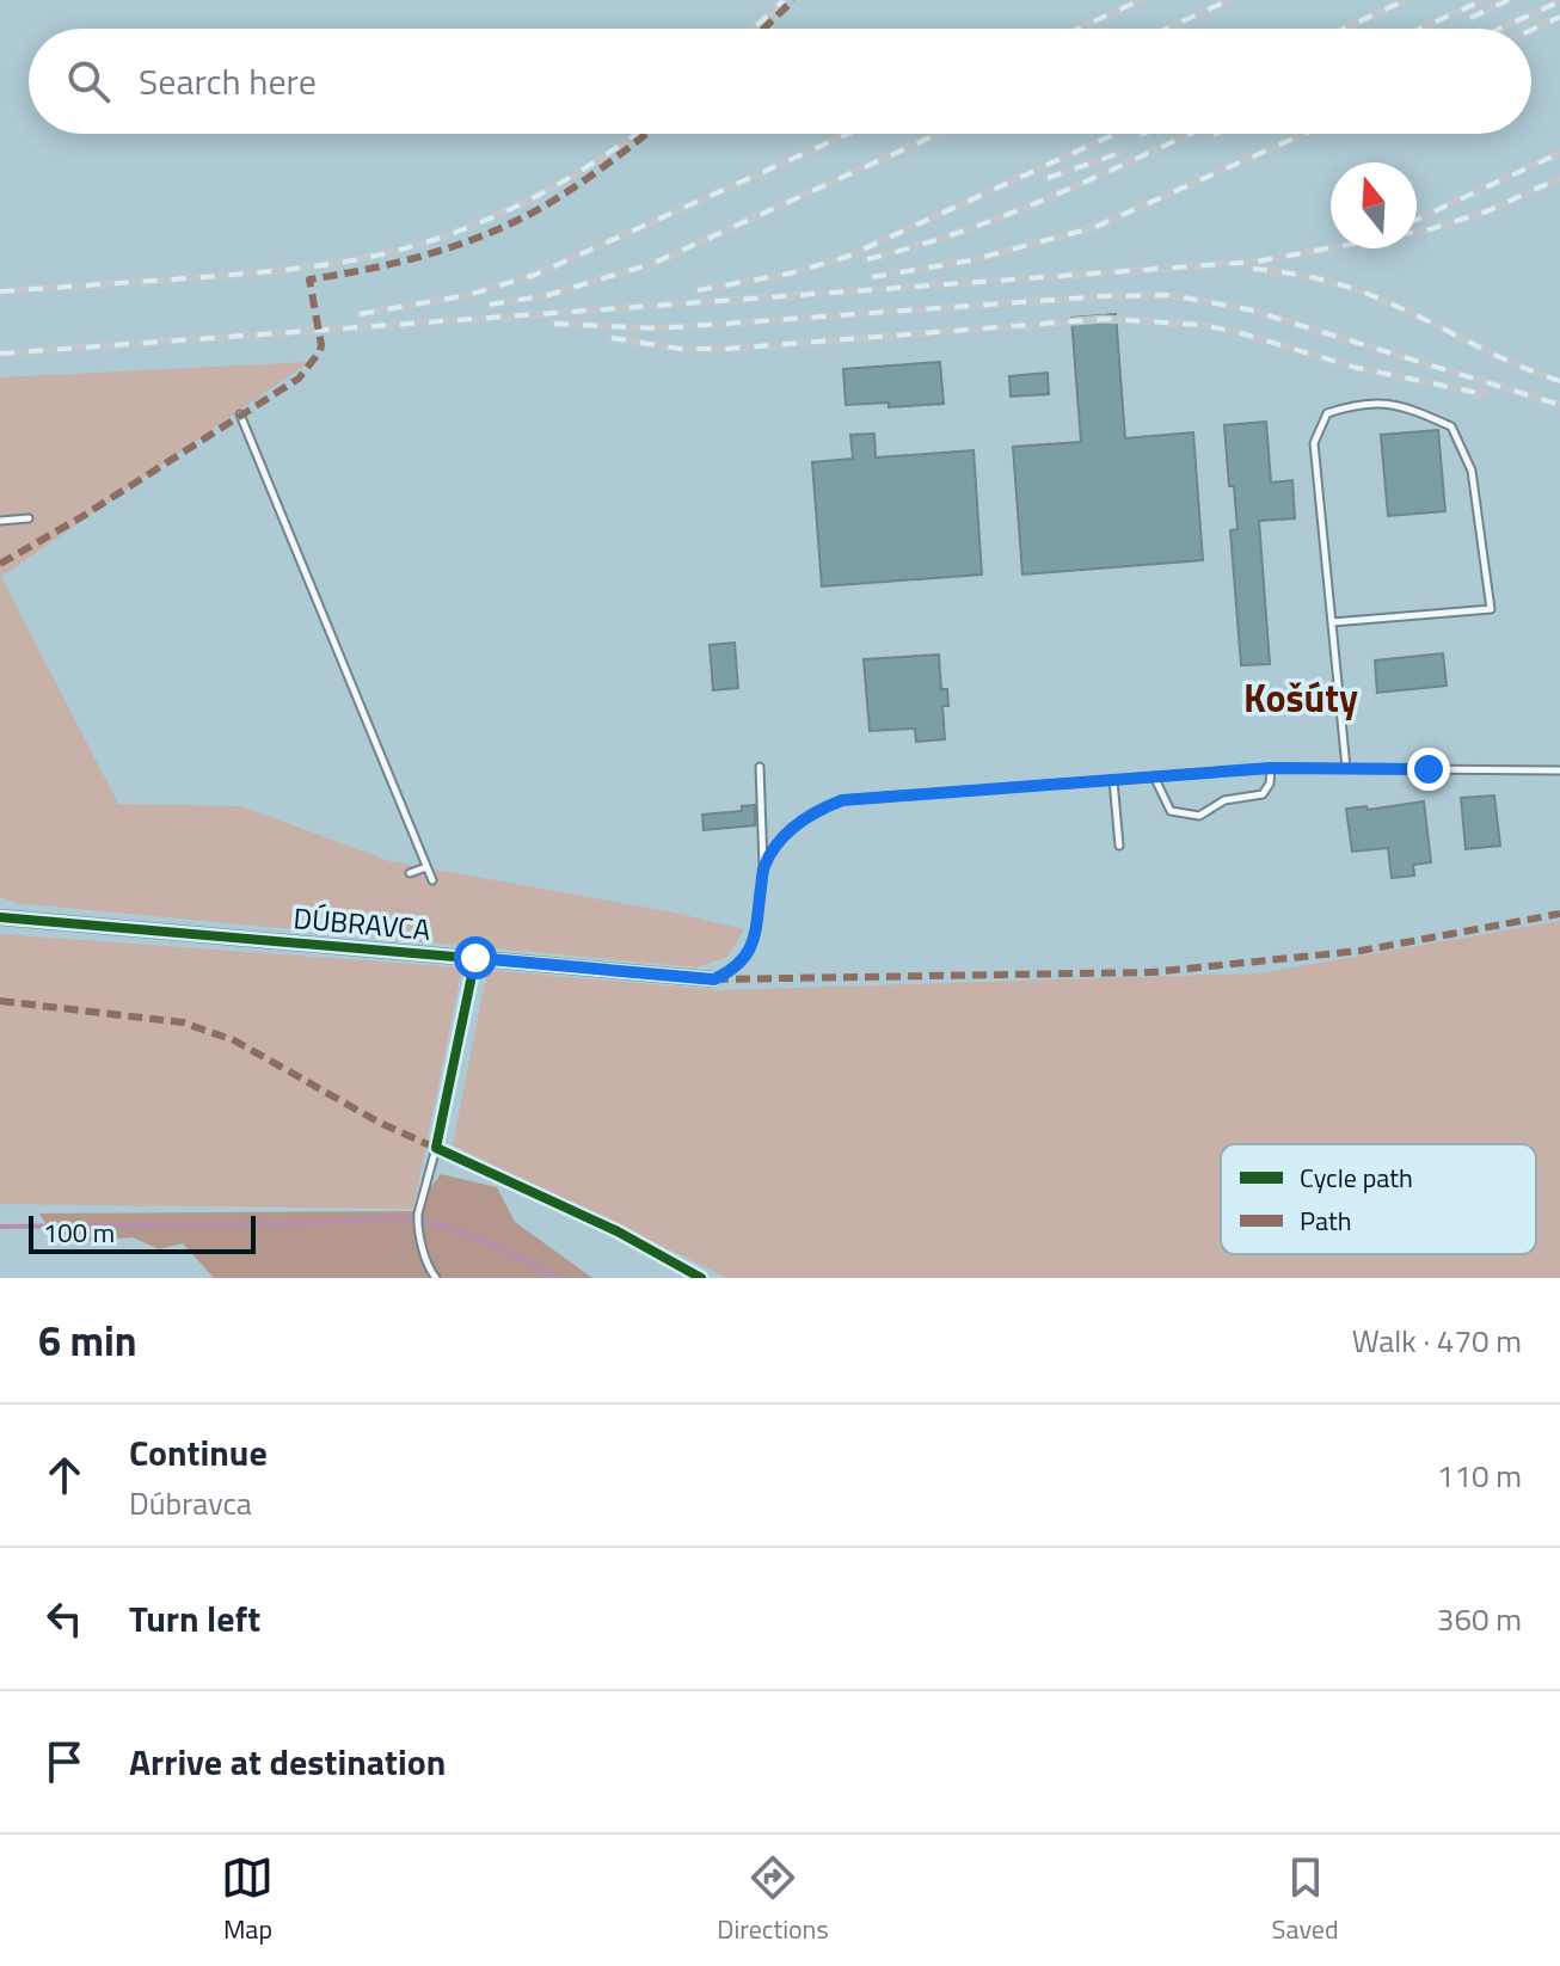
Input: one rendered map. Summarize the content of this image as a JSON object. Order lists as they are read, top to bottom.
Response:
{
  "streets": {
    "street": ["DÚBRAVCA"]
  },
  "districts": ["Košúty"],
  "legend": ["Cycle path", "Path"],
  "scale_bar": "100 m",
  "north": "top",
  "page": {
    "search": "Search here",
    "scale": "100 m",
    "heading": ["6 min", "Walk · 470 m"],
    "list": [
      ["Continue", "Dúbravca", "110 m"],
      ["Turn left", "360 m"],
      "Arrive at destination"
    ],
    "nav": ["Map", "Directions", "Saved"]
  }
}
